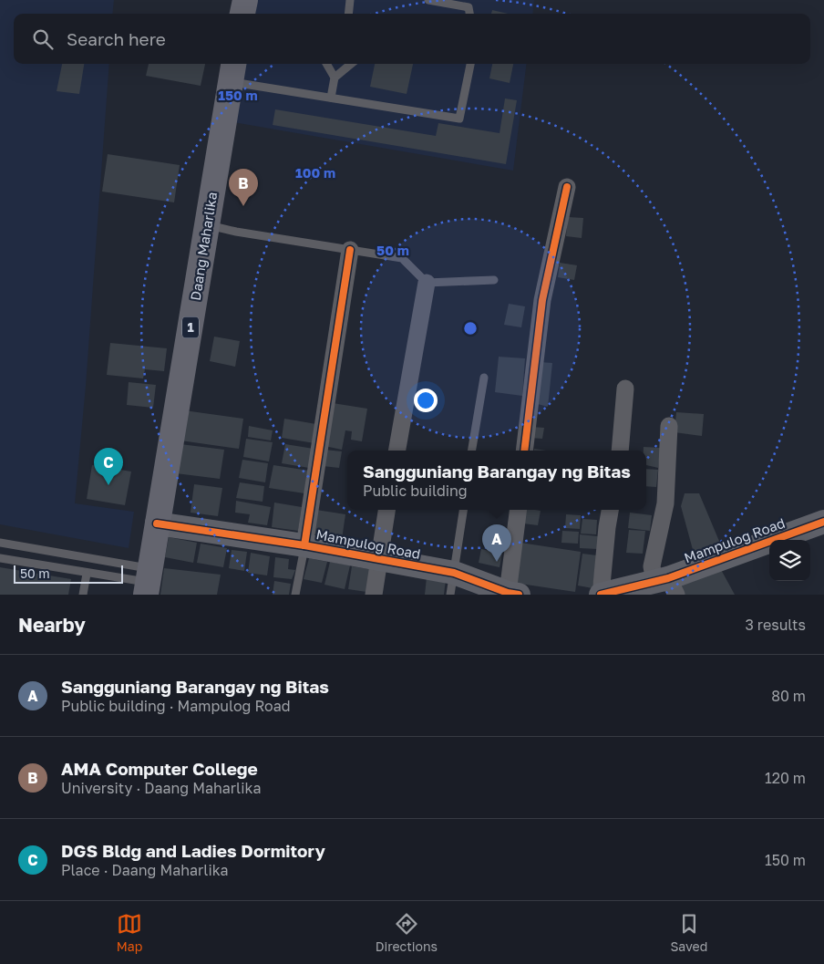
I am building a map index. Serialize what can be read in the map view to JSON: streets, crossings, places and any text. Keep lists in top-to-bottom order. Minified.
{"streets":{"highway":["Daang Maharlika","1"],"street":["Mampulog Road"]},"crossings":[["Daang Maharlika","Mampulog Road"]],"scale_bar":"50 m","page":{"search":"Search here","pins":["B","C","A"],"popup":["Sangguniang Barangay ng Bitas","Public building"],"scale":"50 m","heading":["Nearby","3 results"],"list":[{"mark":"A","name":"Sangguniang Barangay ng Bitas","note":"Public building · Mampulog Road","value":"80 m"},{"mark":"B","name":"AMA Computer College","note":"University · Daang Maharlika","value":"120 m"},{"mark":"C","name":"DGS Bldg and Ladies Dormitory","note":"Place · Daang Maharlika","value":"150 m"}],"nav":["Map","Directions","Saved"]},"rings":["150 m","100 m","50 m"]}
